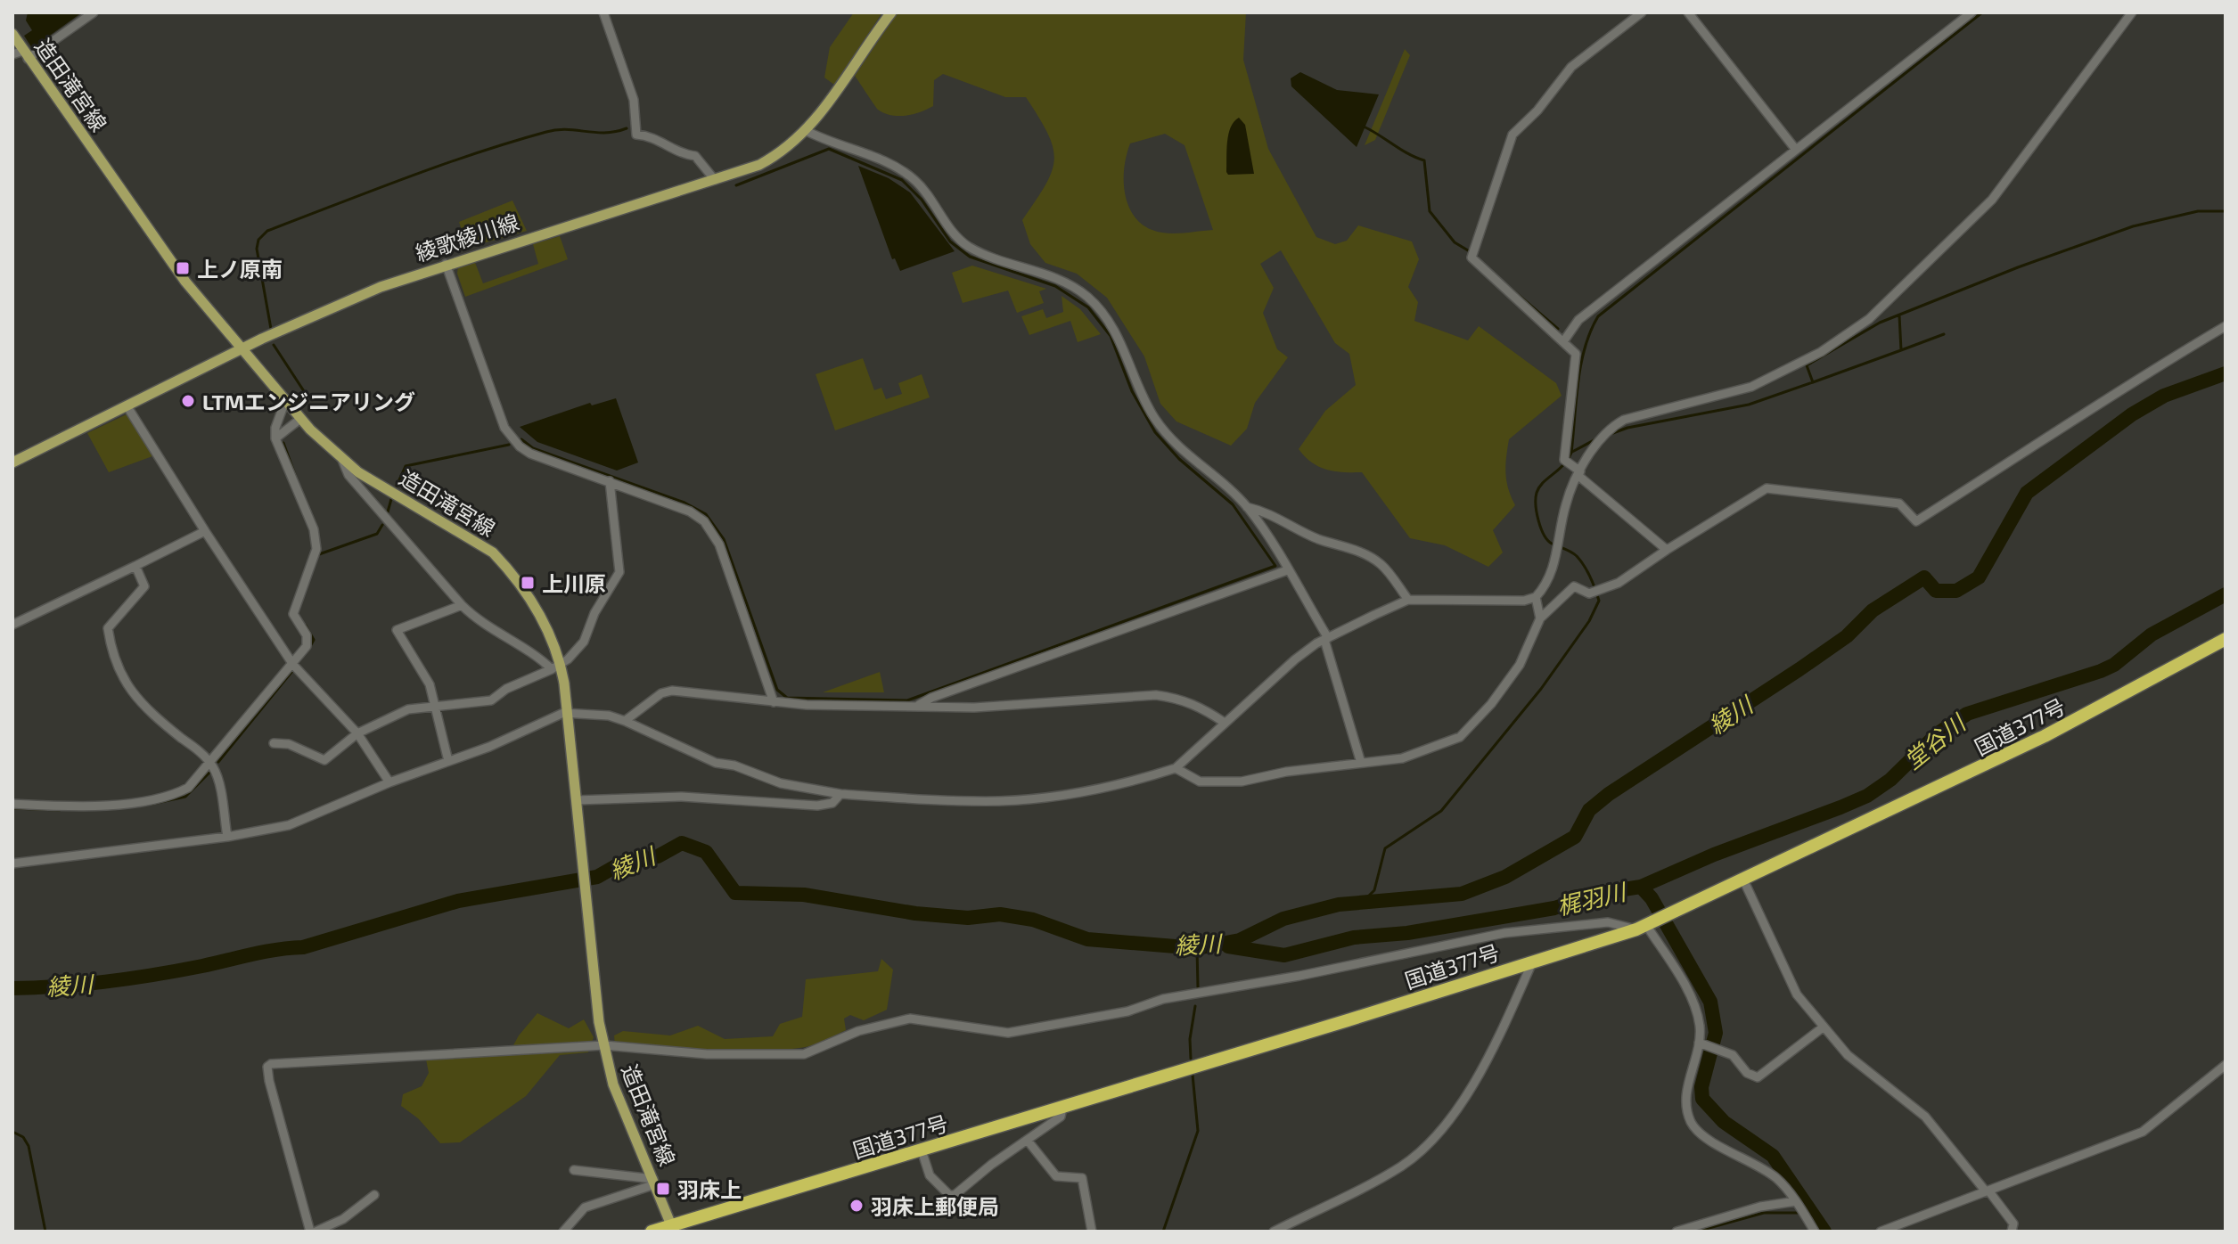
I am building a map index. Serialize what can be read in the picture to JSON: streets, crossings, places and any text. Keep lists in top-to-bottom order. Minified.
{"streets":{"highway":["国道377号"],"main road":["造田滝宮線","綾歌綾川線"]},"crossings":[["造田滝宮線","綾歌綾川線"],["造田滝宮線","国道377号"]],"water":["綾川","堂谷川","梶羽川"],"places":{"transit":["上ノ原南","上川原","羽床上"],"other":["LTMエンジニアリング","羽床上郵便局"]}}
